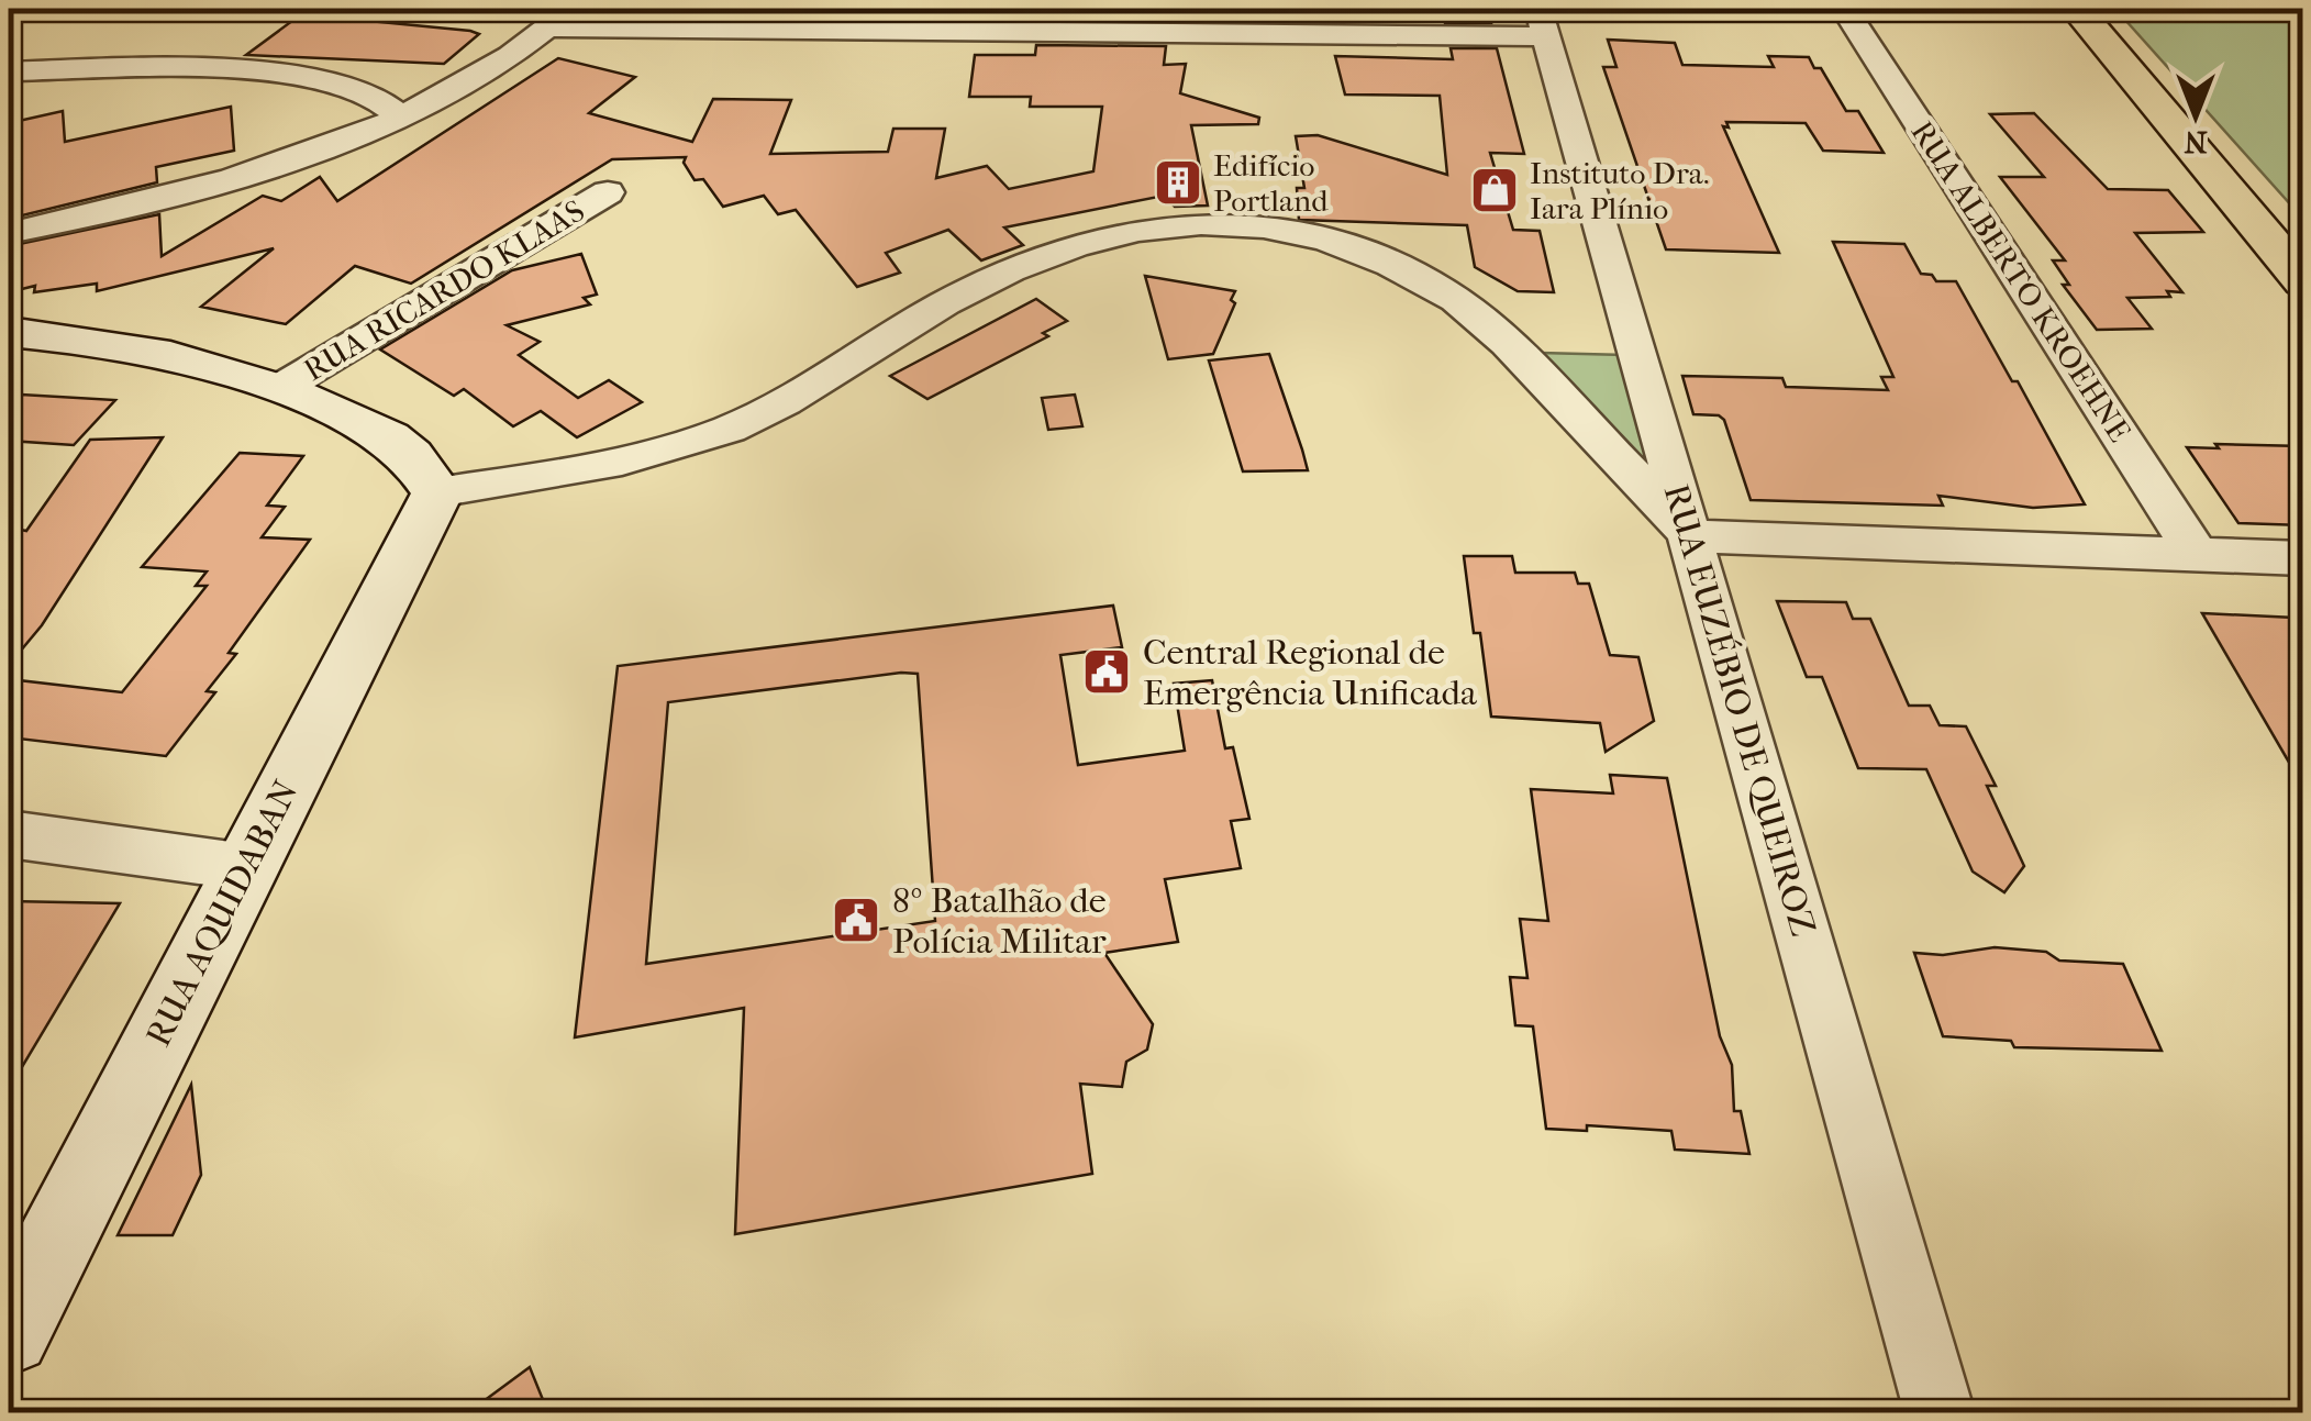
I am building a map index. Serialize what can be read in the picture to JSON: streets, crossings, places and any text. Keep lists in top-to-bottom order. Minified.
{"streets":{"street":["RUA ALBERTO KROEHNE","RUA RICARDO KLAAS","RUA EUZÉBIO DE QUEIROZ","RUA AQUIDABAN"]},"places":{"building":["Edifício Portland"],"shop":["Instituto Dra. Iara Plínio"],"public building":["Central Regional de Emergência Unificada","8º Batalhão de Polícia Militar"]},"north":"bottom"}
